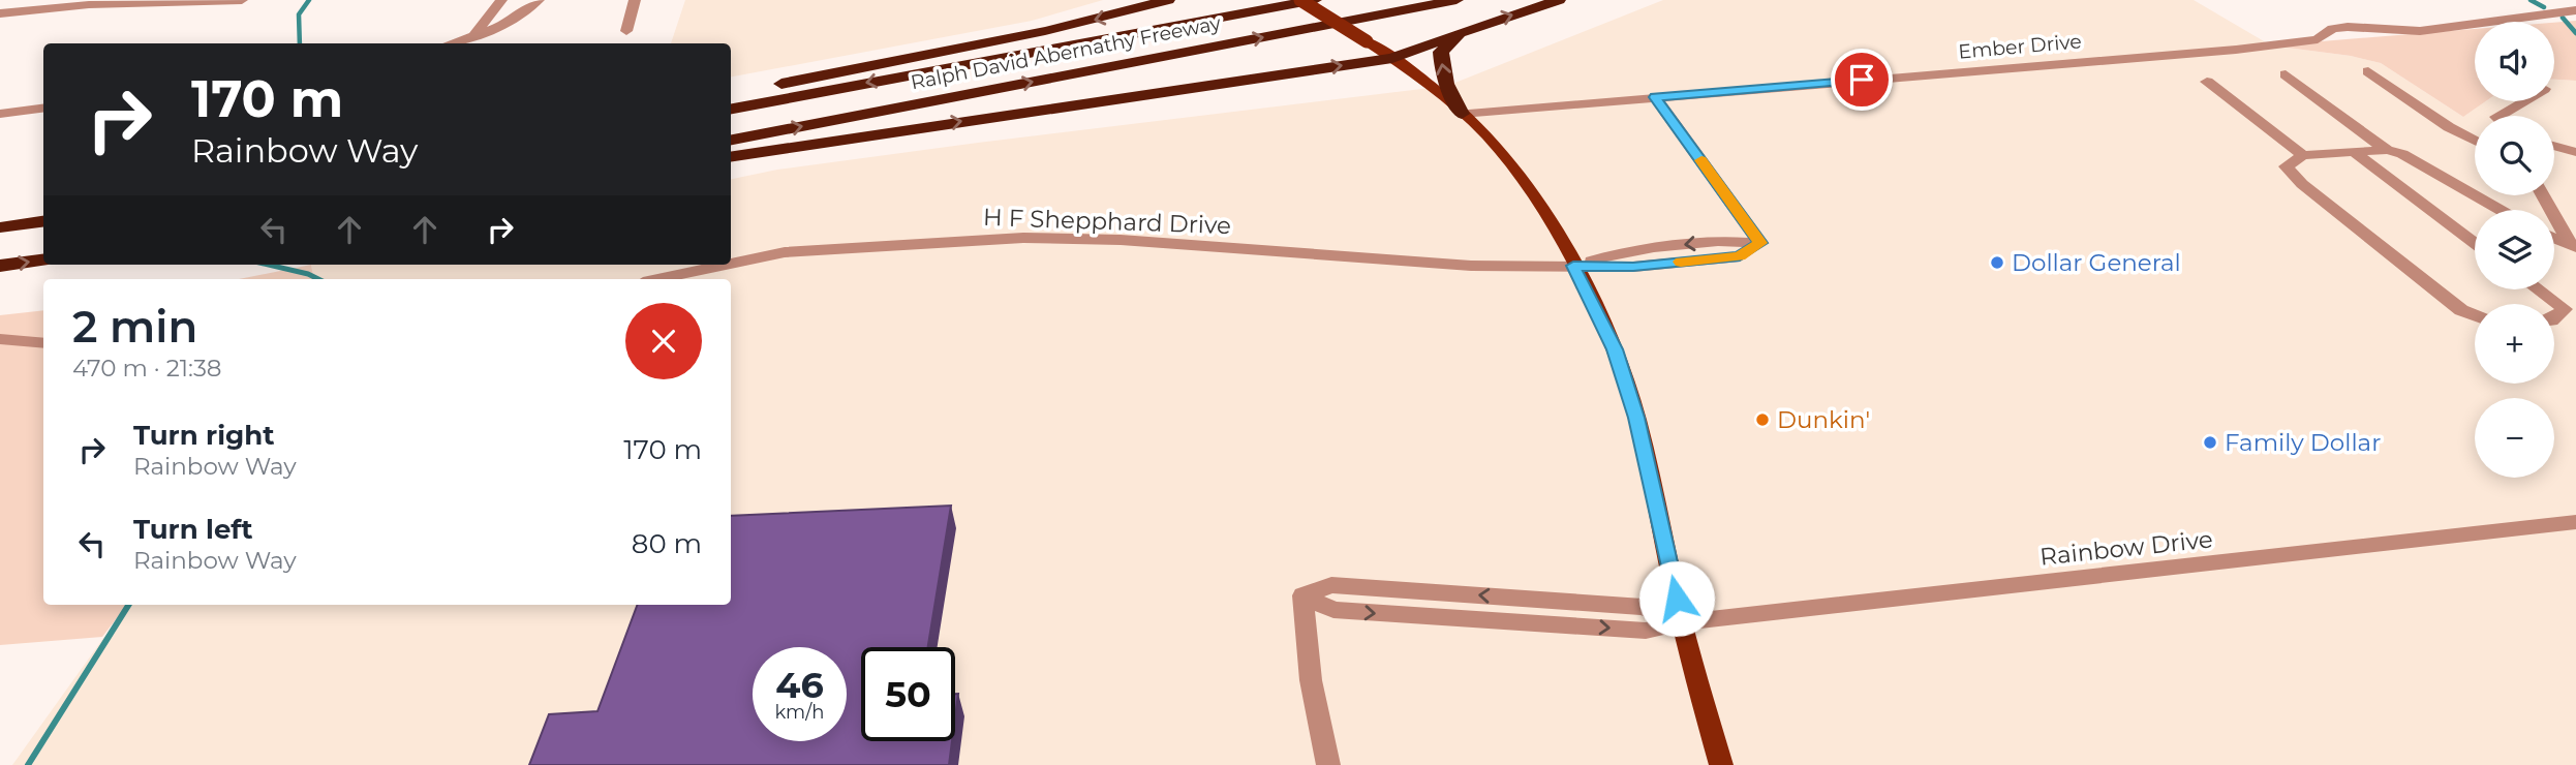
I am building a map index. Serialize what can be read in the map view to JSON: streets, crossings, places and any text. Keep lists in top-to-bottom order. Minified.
{"streets":{"highway":["Ralph David Abernathy Freeway"],"street":["Ember Drive","H F Shepphard Drive","Rainbow Drive"]},"crossings":[["Ember Drive","H F Shepphard Drive"]],"places":["Dollar General","Dunkin'","Family Dollar"],"page":{"map_buttons":["+","−"],"turn":["170 m","Rainbow Way"],"heading":["2 min","470 m · 21:38"],"list":[{"name":"Turn right","note":"Rainbow Way","value":"170 m"},{"name":"Turn left","note":"Rainbow Way","value":"80 m"}],"speed":"46 km/h","limit":"50"}}
